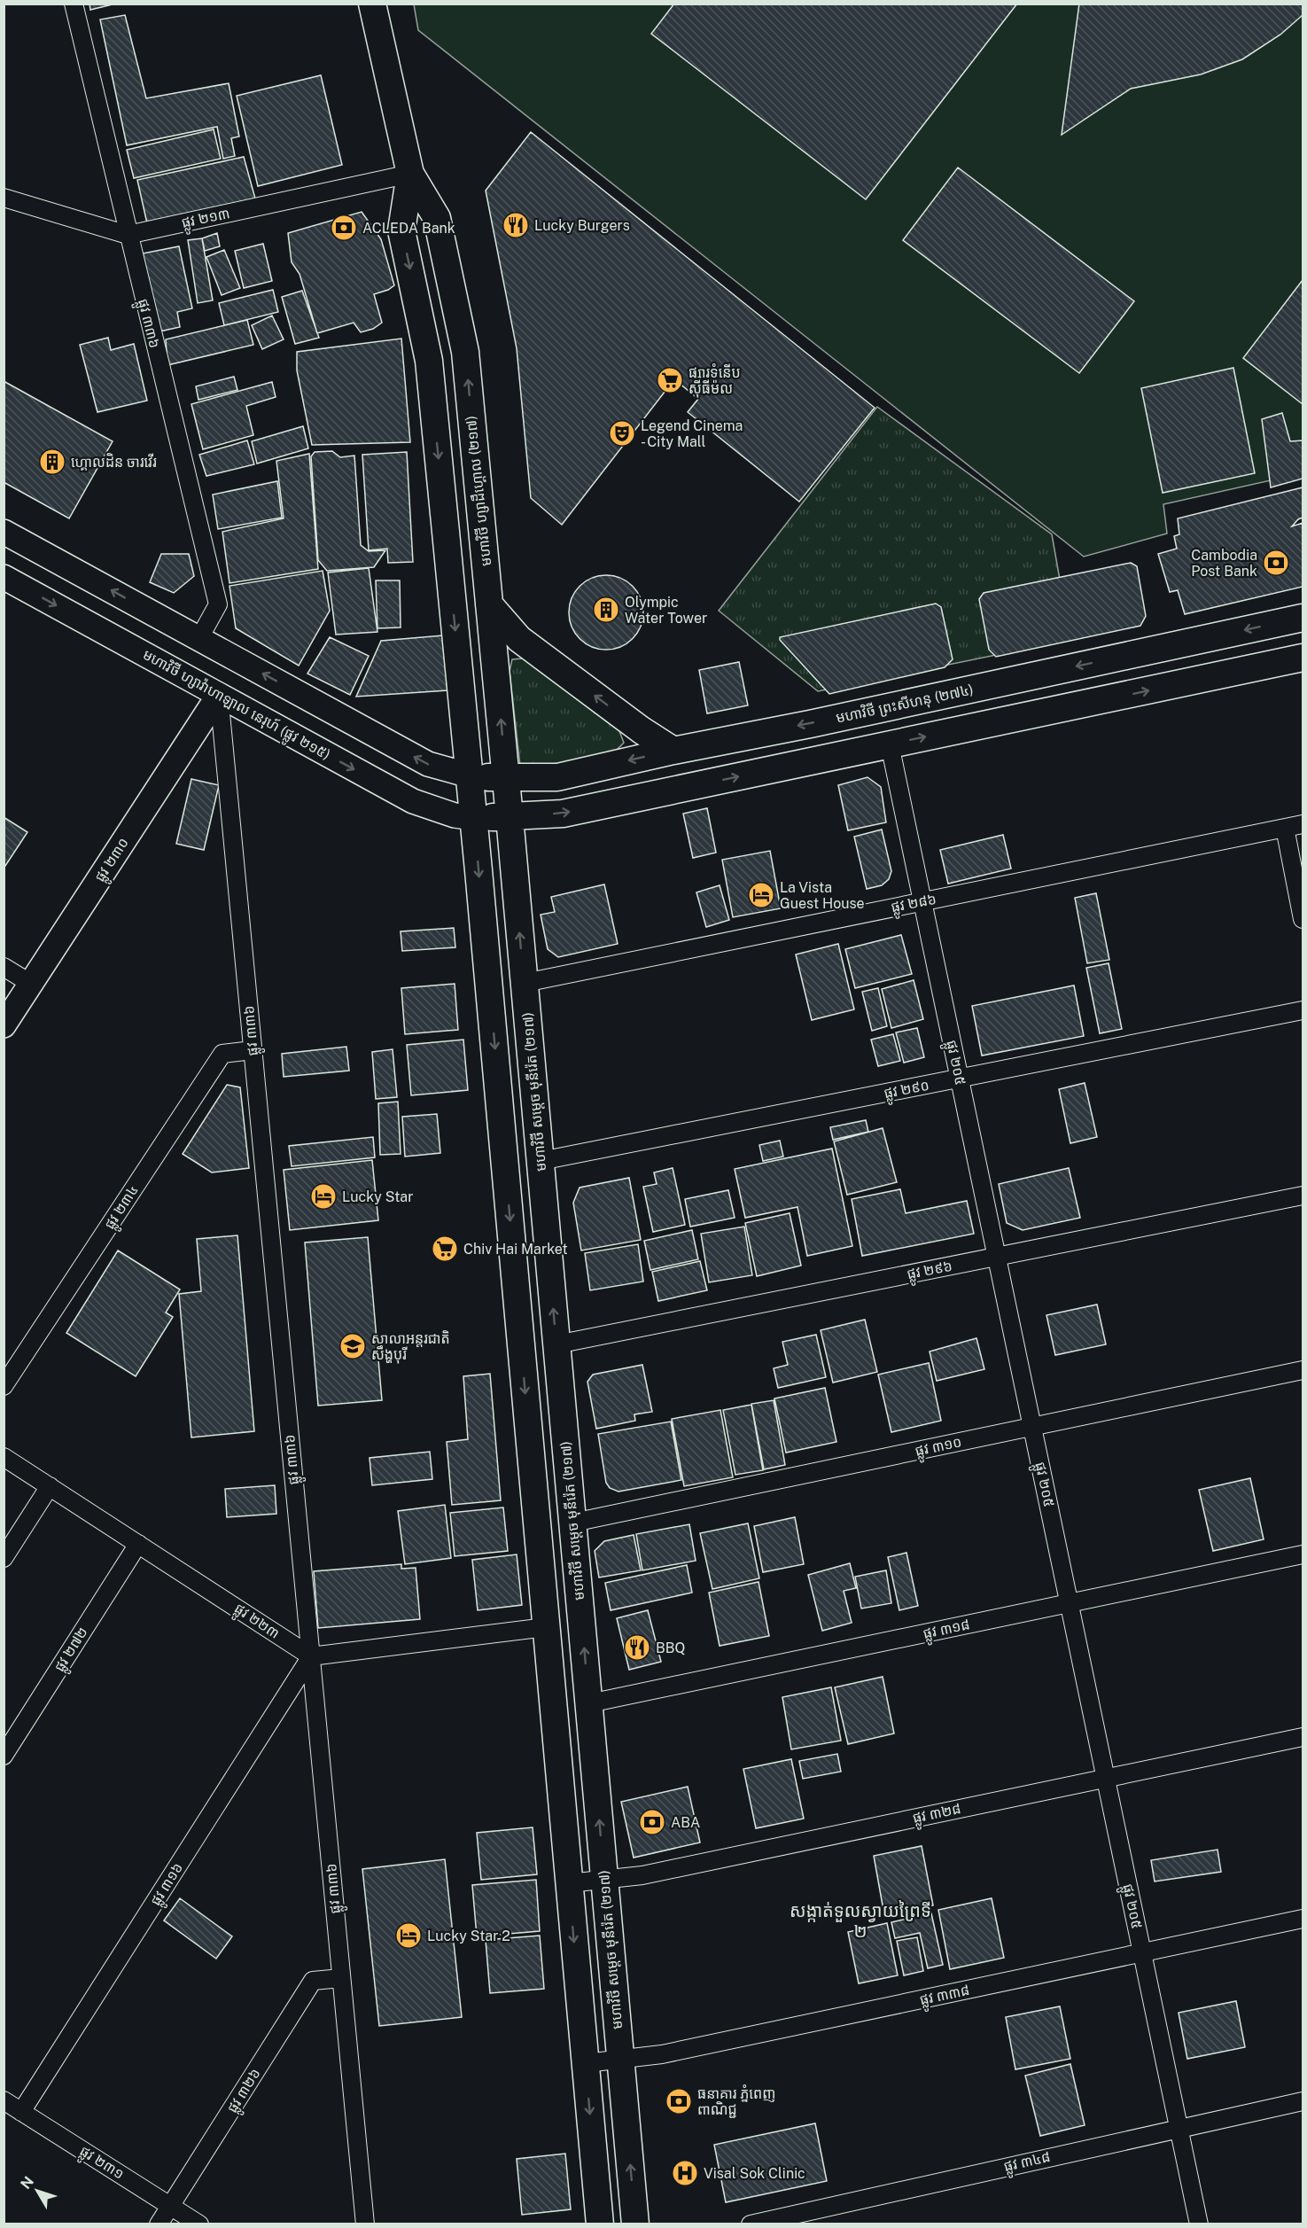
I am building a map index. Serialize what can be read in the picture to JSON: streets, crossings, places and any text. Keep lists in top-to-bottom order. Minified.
{"streets":{"main road":["មហាវិថី ហ្សាដឹហ្គោល (២១៧)","មហាវិថី ព្រះសីហនុ (២៧៤)","មហាវិថី ហ្សាវ៉ាហាឡាល នេរុហ៍ (ផ្លូវ ២១៥)","ផ្លូវ ២៣០","មហាវិថី សម្តេច មុនីរ៉េត (២១៧)"],"street":["ផ្លូវ ២១៣","ផ្លូវ ៣៣៦","ផ្លូវ ២៨៦","ផ្លូវ ២០៥","ផ្លូវ ២៩០","ផ្លូវ ២៣៤","ផ្លូវ ២៩៦","ផ្លូវ ៣១០","ផ្លូវ ២២៣","ផ្លូវ ៣១៨","ផ្លូវ ២៧២","ផ្លូវ ៣២៨","ផ្លូវ ៣១៦","ផ្លូវ ៣៣៨","ផ្លូវ ៣២៦","ផ្លូវ ៣៤៨","ផ្លូវ ២៣១"]},"crossings":[["ផ្លូវ ២១៣","ផ្លូវ ៣៣៦"],["ផ្លូវ ២១៣","មហាវិថី ហ្សាដឹហ្គោល (២១៧)"],["ផ្លូវ ៣៣៦","មហាវិថី ហ្សាវ៉ាហាឡាល នេរុហ៍ (ផ្លូវ ២១៥)"],["ផ្លូវ ៣៣៦","ផ្លូវ ២៣០"],["ផ្លូវ ៣៣៦","ផ្លូវ ២៣៤"],["ផ្លូវ ៣៣៦","ផ្លូវ ២២៣"],["ផ្លូវ ៣៣៦","ផ្លូវ ៣១៦"],["ផ្លូវ ៣៣៦","ផ្លូវ ៣២៦"],["មហាវិថី ហ្សាដឹហ្គោល (២១៧)","មហាវិថី ព្រះសីហនុ (២៧៤)"],["មហាវិថី ហ្សាដឹហ្គោល (២១៧)","មហាវិថី ហ្សាវ៉ាហាឡាល នេរុហ៍ (ផ្លូវ ២១៥)"],["មហាវិថី ហ្សាដឹហ្គោល (២១៧)","មហាវិថី សម្តេច មុនីរ៉េត (២១៧)"],["មហាវិថី ហ្សាវ៉ាហាឡាល នេរុហ៍ (ផ្លូវ ២១៥)","ផ្លូវ ២៣០"],["ផ្លូវ ២៨៦","ផ្លូវ ២០៥"],["ផ្លូវ ២៨៦","មហាវិថី សម្តេច មុនីរ៉េត (២១៧)"],["ផ្លូវ ២០៥","ផ្លូវ ២៩០"],["ផ្លូវ ២០៥","ផ្លូវ ២៩៦"],["ផ្លូវ ២០៥","ផ្លូវ ៣១០"],["ផ្លូវ ២០៥","ផ្លូវ ៣១៨"],["ផ្លូវ ២០៥","ផ្លូវ ៣២៨"],["ផ្លូវ ២០៥","ផ្លូវ ៣៣៨"],["ផ្លូវ ២០៥","ផ្លូវ ៣៤៨"],["ផ្លូវ ២៩០","មហាវិថី សម្តេច មុនីរ៉េត (២១៧)"],["មហាវិថី សម្តេច មុនីរ៉េត (២១៧)","ផ្លូវ ២៩៦"],["មហាវិថី សម្តេច មុនីរ៉េត (២១៧)","ផ្លូវ ៣១០"],["មហាវិថី សម្តេច មុនីរ៉េត (២១៧)","ផ្លូវ ៣១៨"],["មហាវិថី សម្តេច មុនីរ៉េត (២១៧)","ផ្លូវ ៣២៨"],["មហាវិថី សម្តេច មុនីរ៉េត (២១៧)","ផ្លូវ ៣៣៨"],["ផ្លូវ ២២៣","ផ្លូវ ២៧២"],["ផ្លូវ ២២៣","ផ្លូវ ៣១៦"],["ផ្លូវ ៣១៦","ផ្លូវ ២៣១"],["ផ្លូវ ៣២៦","ផ្លូវ ២៣១"]],"districts":["សង្កាត់ទួលស្វាយព្រៃទី ២"],"places":{"restaurant":["Lucky Burgers","BBQ"],"bank":["ACLEDA Bank","Cambodia Post Bank","ABA","ធនាគារ ភ្នំពេញ ពាណិជ្ជ"],"supermarket":["ផ្សារទំនើប ស៊ីធីម៉ល","Chiv Hai Market"],"theatre":["Legend Cinema - City Mall"],"building":["ហ្គោលដិន ចារវើរ","Olympic Water Tower"],"hotel":["La Vista Guest House","Lucky Star","Lucky Star 2"],"school or university":["សាលាអន្តរជាតិ សឹង្ហបុរី"],"hospital":["Visal Sok Clinic"]},"north":"top left"}
